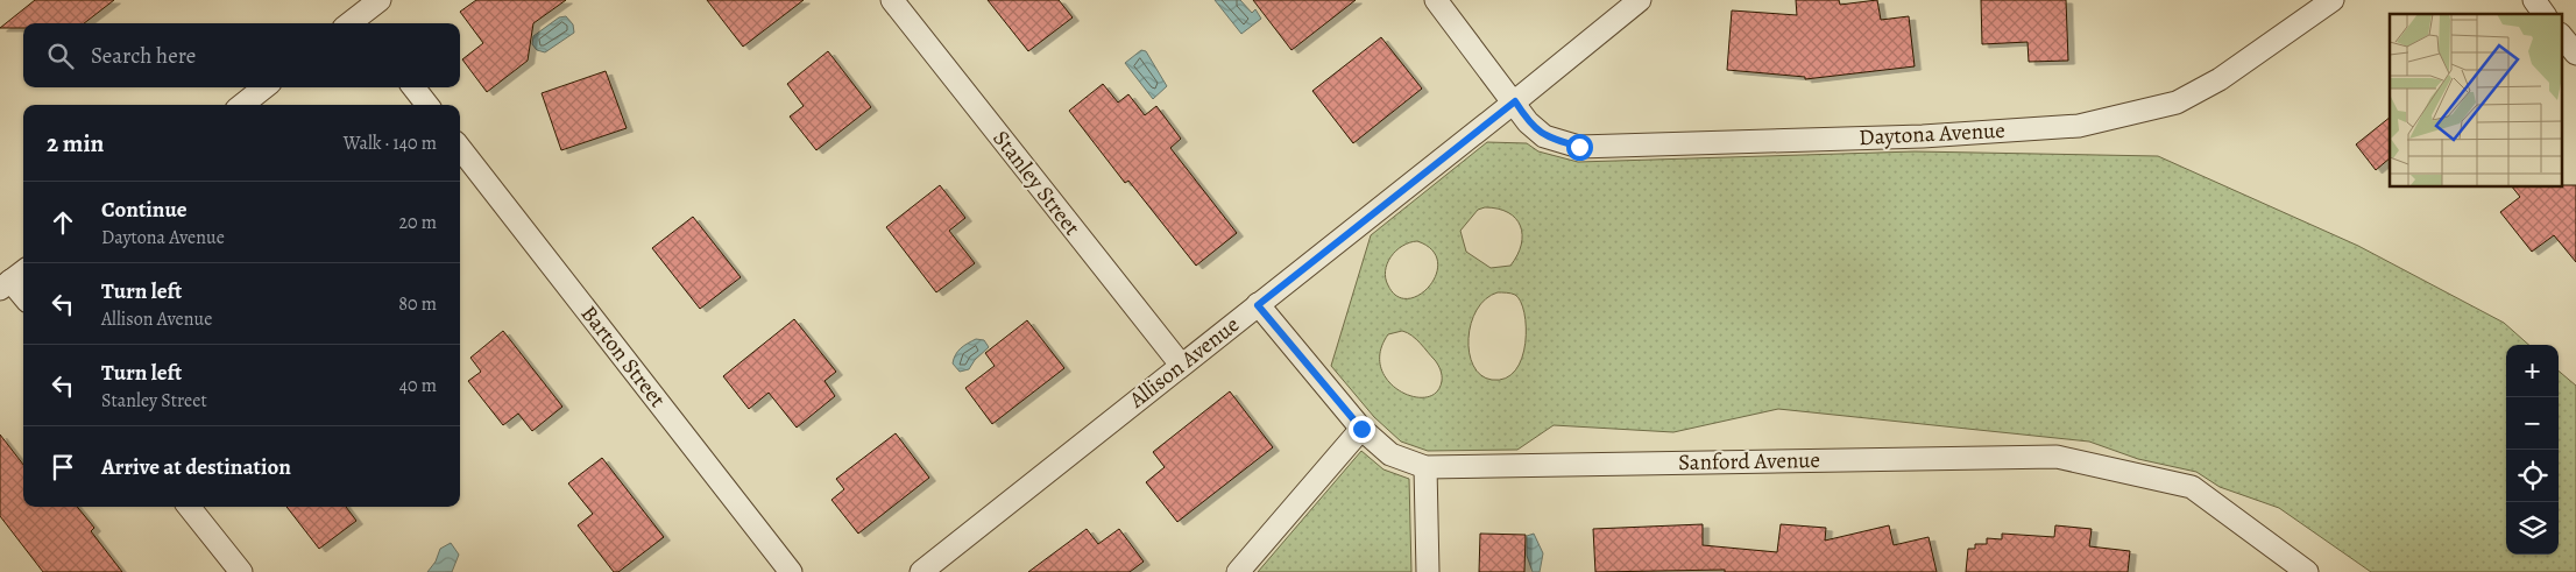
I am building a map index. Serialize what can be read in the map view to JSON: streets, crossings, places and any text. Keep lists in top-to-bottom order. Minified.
{"streets":{"street":["Daytona Avenue","Stanley Street","Barton Street","Allison Avenue","Sanford Avenue"]},"crossings":[["Daytona Avenue","Allison Avenue"],["Stanley Street","Allison Avenue"]],"page":{"search":"Search here","heading":["2 min","Walk · 140 m"],"list":[["Continue","Daytona Avenue","20 m"],["Turn left","Allison Avenue","80 m"],["Turn left","Stanley Street","40 m"],"Arrive at destination"],"map_buttons":["+","−"]}}
